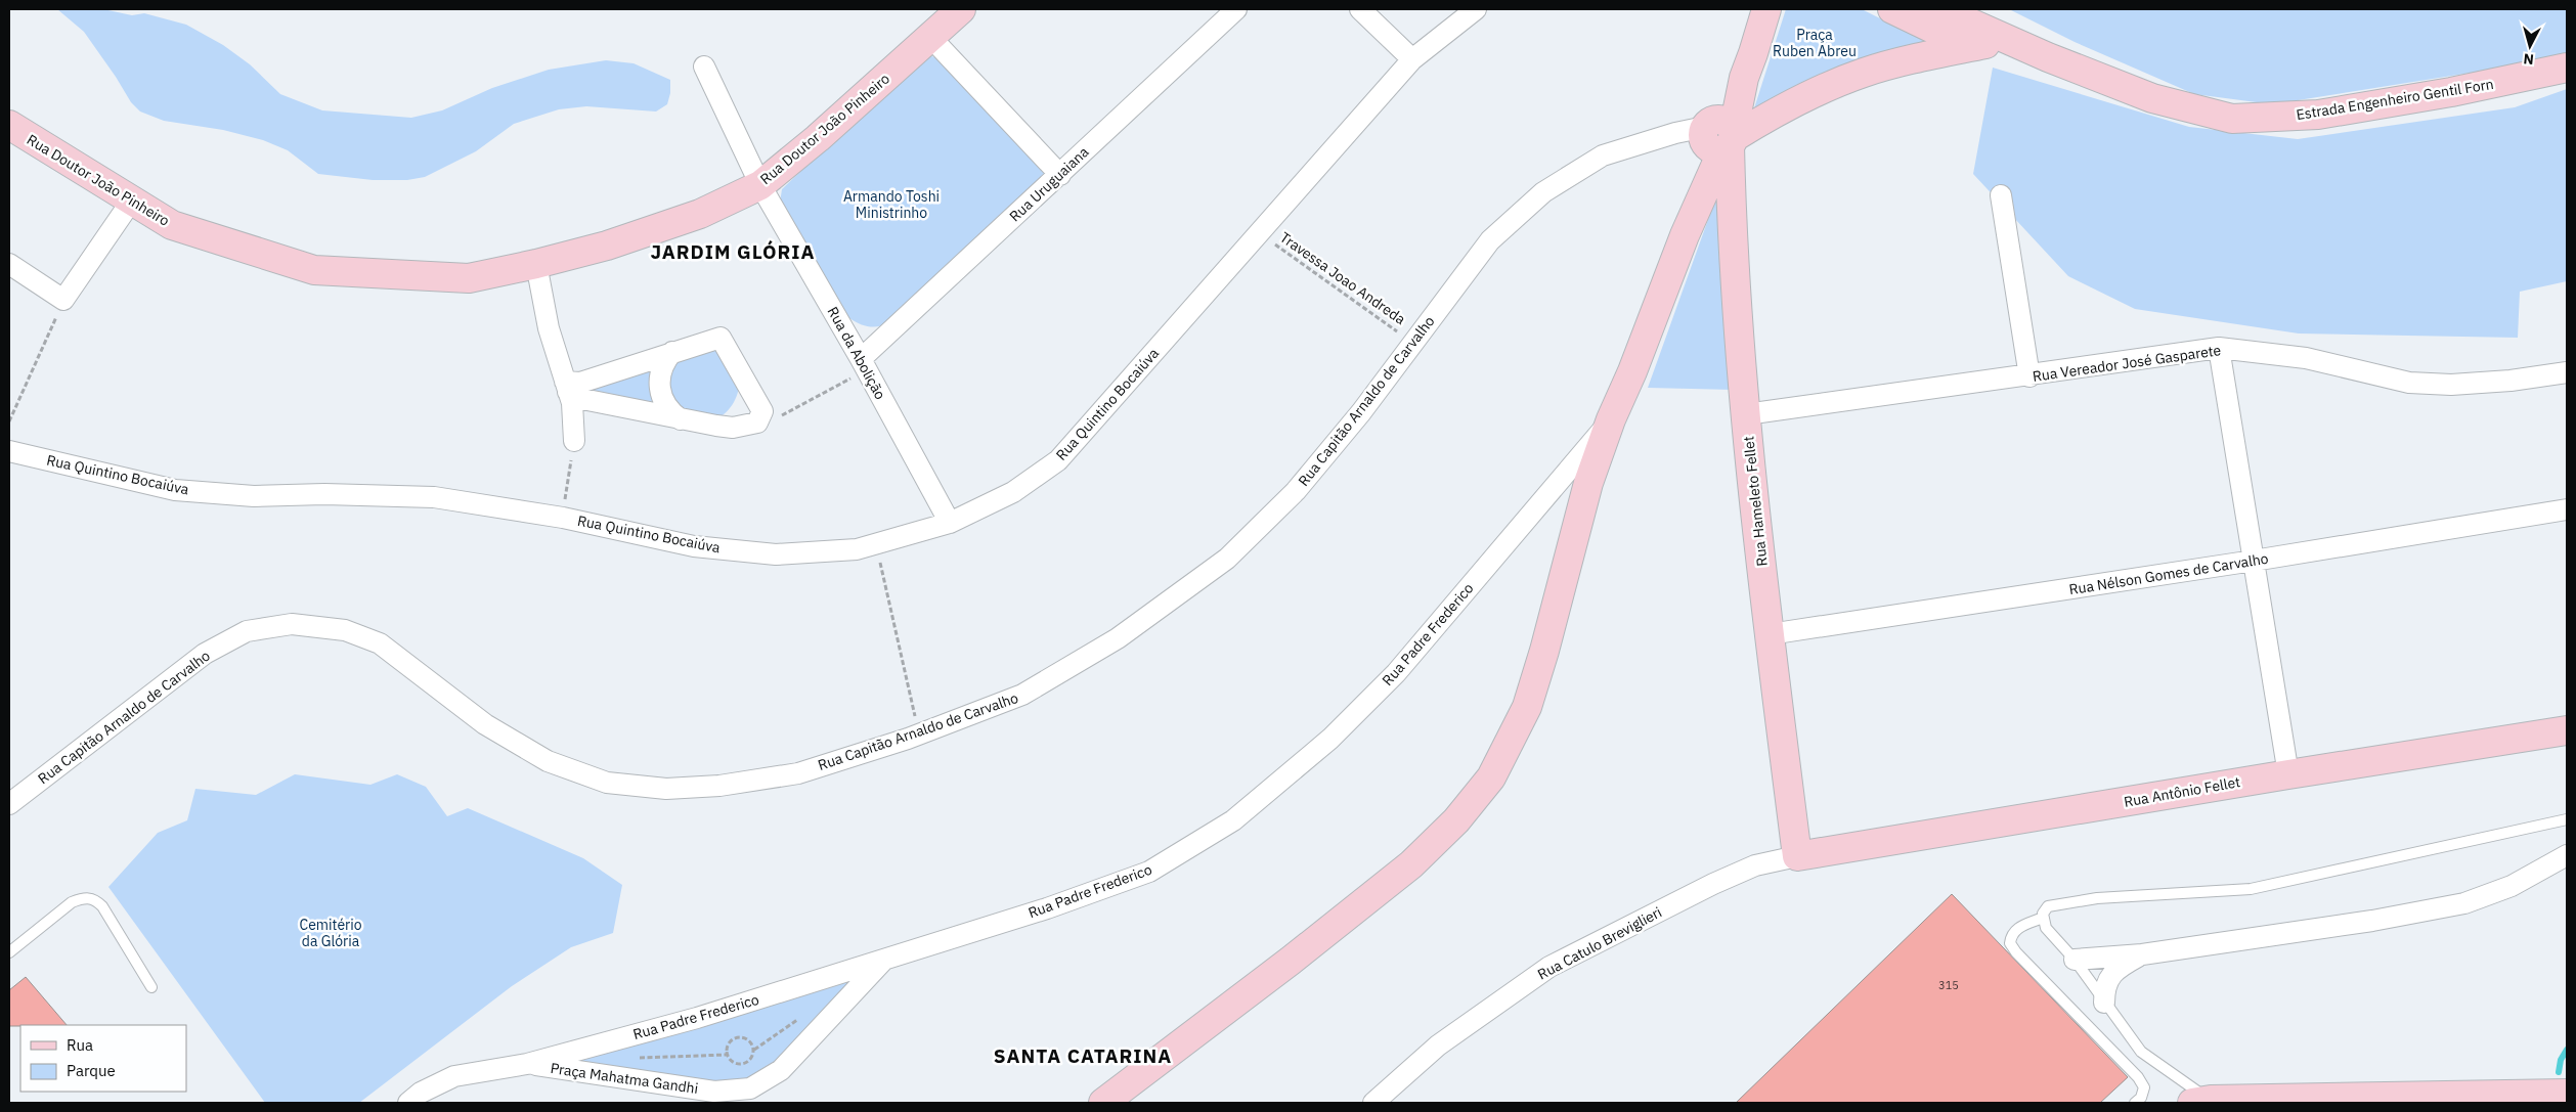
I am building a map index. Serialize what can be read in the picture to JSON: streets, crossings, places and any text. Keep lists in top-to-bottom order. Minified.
{"streets":{"street":["Estrada Engenheiro Gentil Forn","Rua Doutor João Pinheiro","Rua Uruguaiana","Rua da Abolição","Rua Vereador José Gasparete","Rua Capitão Arnaldo de Carvalho","Rua Quintino Bocaiúva","Rua Hameleto Fellet","Rua Nélson Gomes de Carvalho","Rua Padre Frederico","Rua Antônio Fellet","Rua Catulo Breviglieri","Praça Mahatma Gandhi"],"path":["Travessa Joao Andreda"]},"crossings":[["Rua Doutor João Pinheiro","Rua da Abolição"],["Rua Uruguaiana","Rua da Abolição"],["Travessa Joao Andreda","Rua Capitão Arnaldo de Carvalho"],["Travessa Joao Andreda","Rua Quintino Bocaiúva"],["Rua da Abolição","Rua Quintino Bocaiúva"],["Rua Vereador José Gasparete","Rua Hameleto Fellet"],["Rua Capitão Arnaldo de Carvalho","Rua Hameleto Fellet"],["Rua Hameleto Fellet","Rua Nélson Gomes de Carvalho"],["Rua Hameleto Fellet","Rua Antônio Fellet"],["Rua Hameleto Fellet","Rua Catulo Breviglieri"],["Rua Padre Frederico","Praça Mahatma Gandhi"],["Rua Antônio Fellet","Rua Catulo Breviglieri"]],"districts":["JARDIM GLÓRIA","SANTA CATARINA"],"parks":["Praça Ruben Abreu","Armando Toshi Ministrinho","Cemitério da Glória"],"house_numbers":["315"],"legend":["Rua","Parque"],"north":"bottom"}
